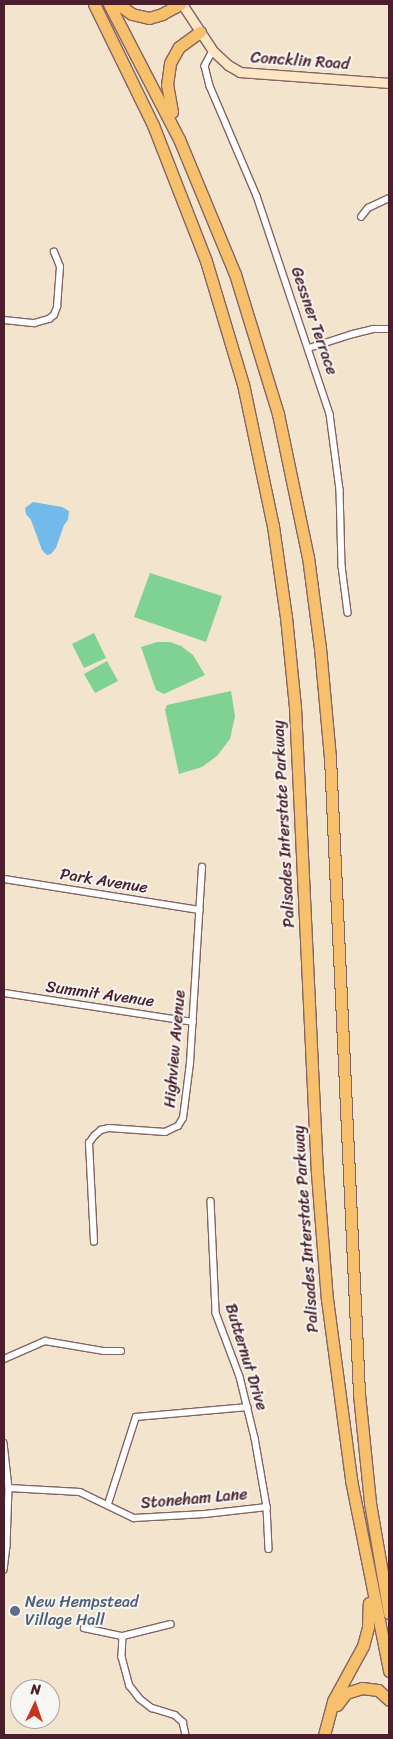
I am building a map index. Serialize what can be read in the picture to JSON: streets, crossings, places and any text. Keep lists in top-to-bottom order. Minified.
{"streets":{"highway":["Palisades Interstate Parkway"],"street":["Concklin Road","Gessner Terrace","Park Avenue","Summit Avenue","Highview Avenue","Butternut Drive","Stoneham Lane"]},"crossings":[["Concklin Road","Gessner Terrace"],["Park Avenue","Highview Avenue"],["Summit Avenue","Highview Avenue"],["Butternut Drive","Stoneham Lane"]],"places":["New Hempstead Village Hall"],"north":"top"}
